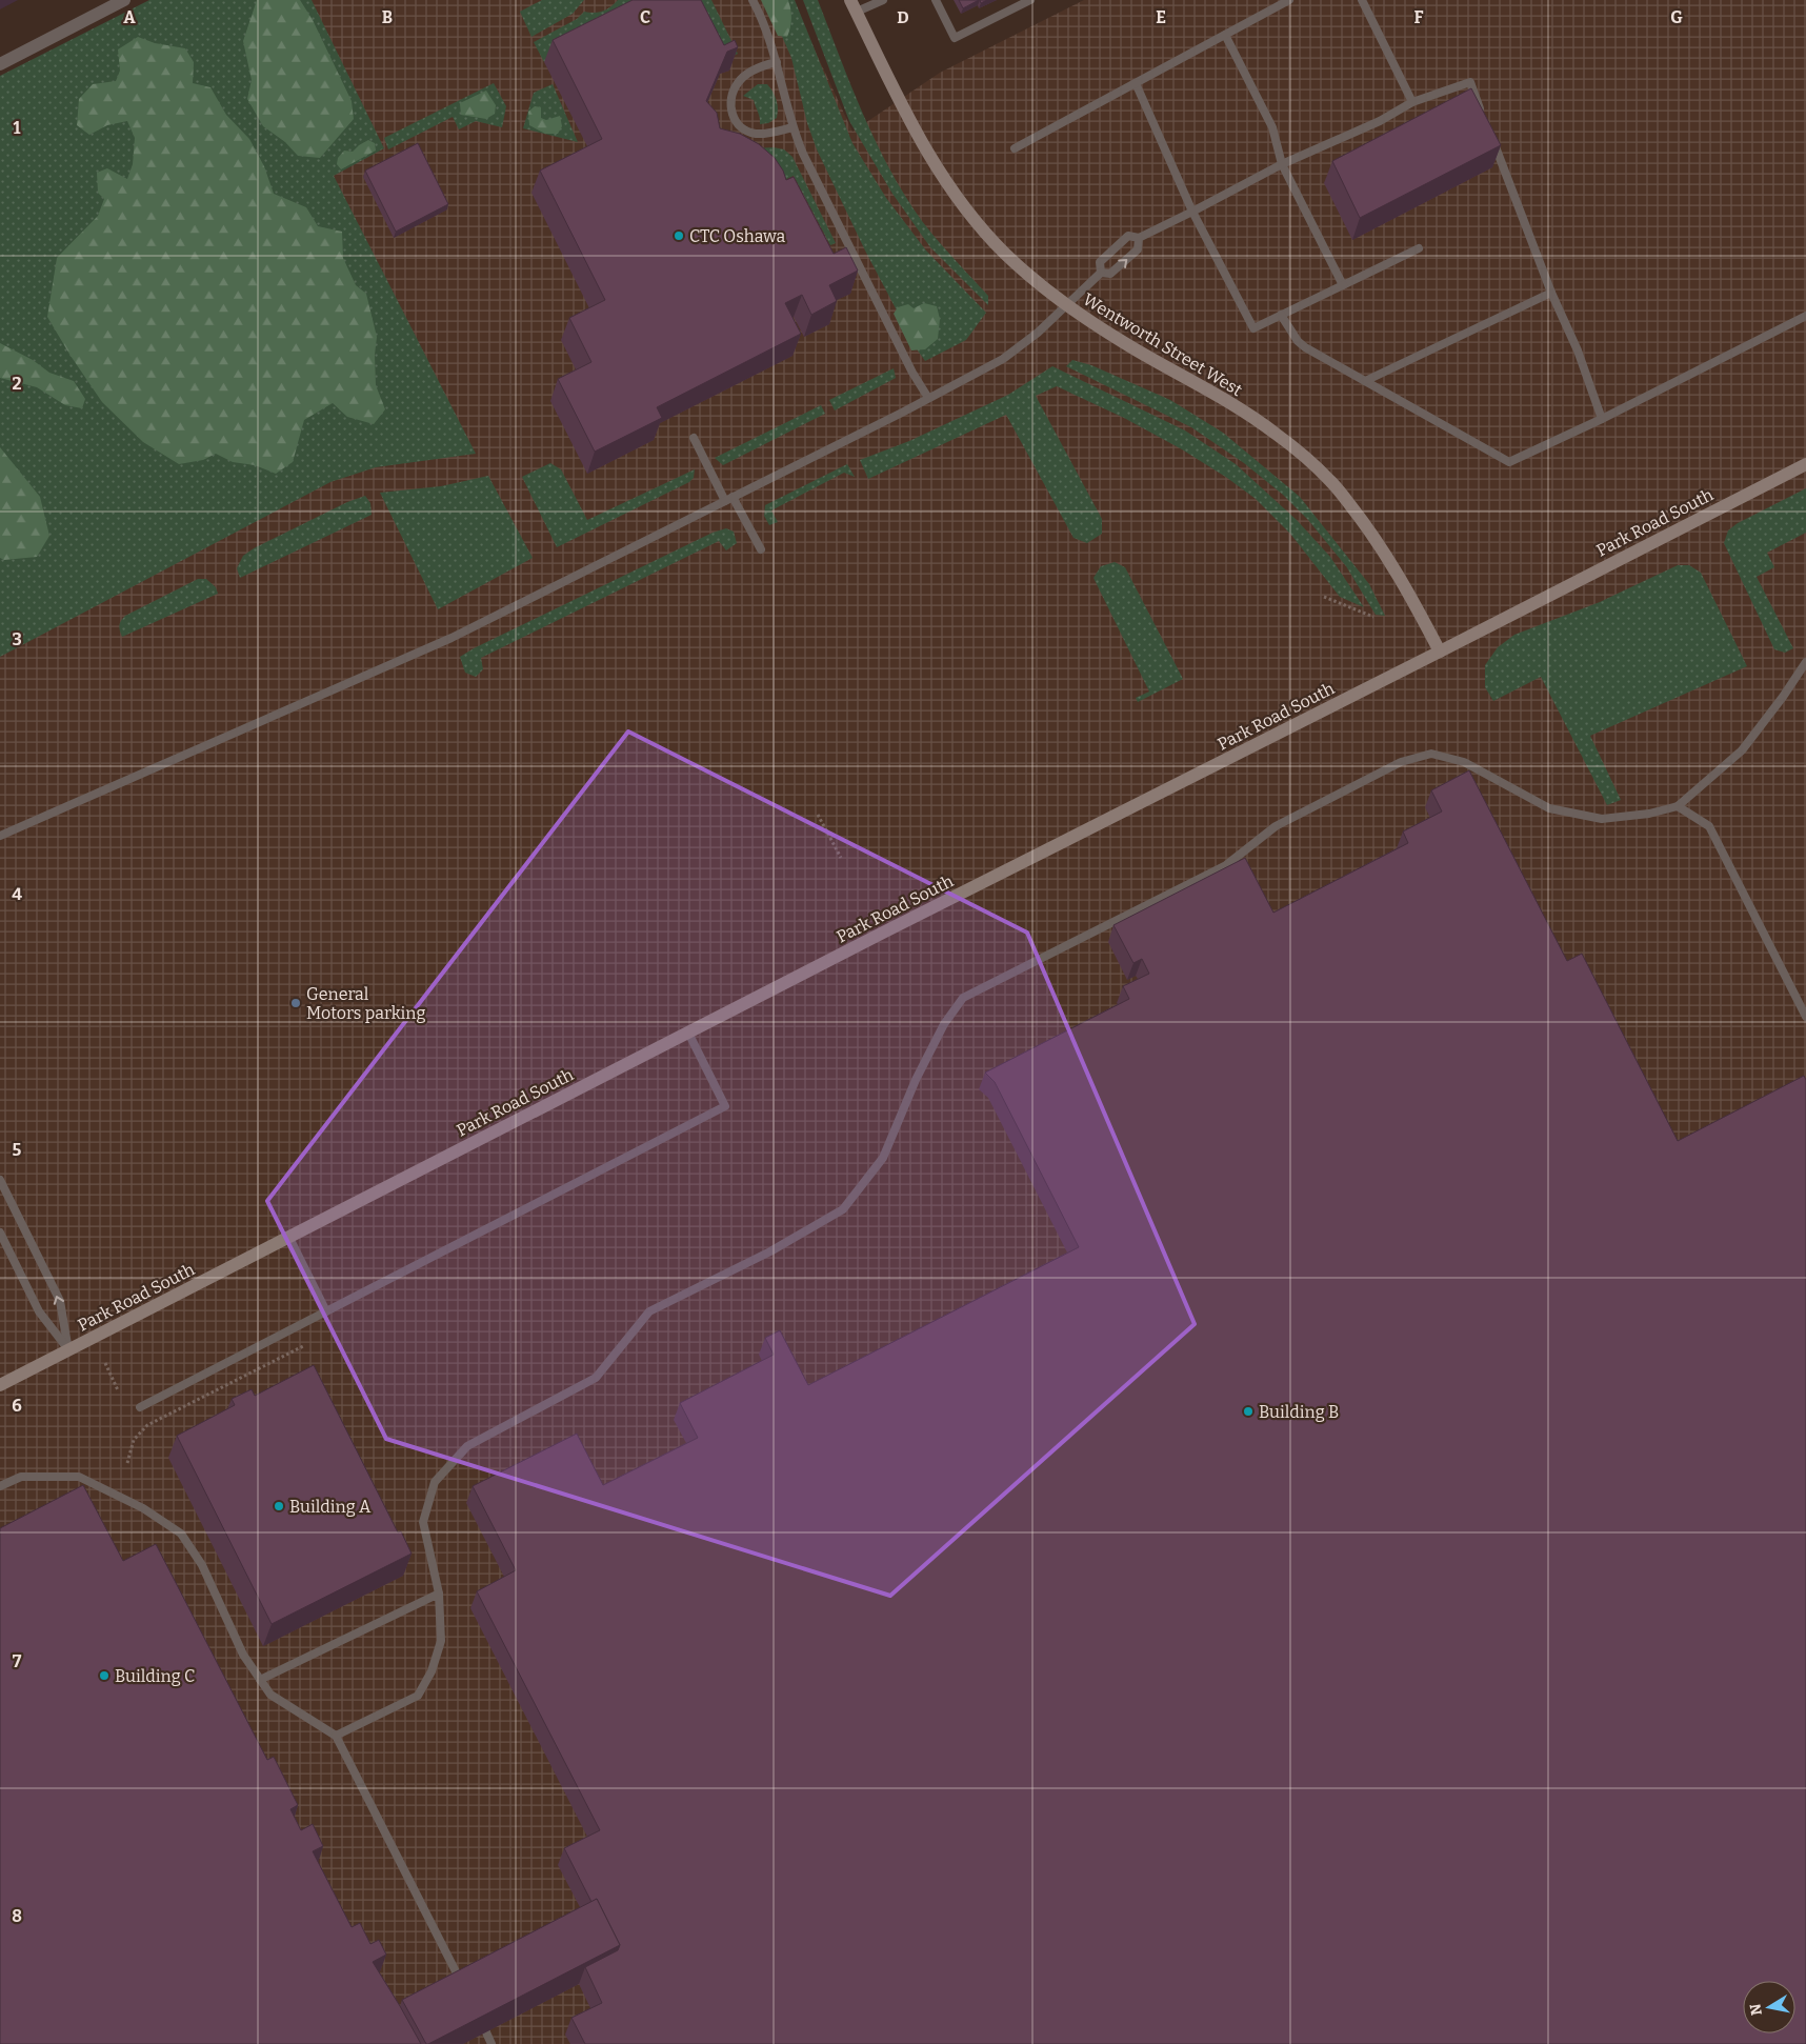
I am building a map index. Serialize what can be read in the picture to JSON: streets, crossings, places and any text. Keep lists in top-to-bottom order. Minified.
{"streets":{"main road":["Wentworth Street West","Park Road South"]},"crossings":[["Wentworth Street West","Park Road South"]],"places":["CTC Oshawa","General Motors parking","Building B","Building A","Building C"],"north":"left","grid":{"columns":["A","B","C","D","E","F","G"],"rows":["1","2","3","4","5","6","7","8"]}}
